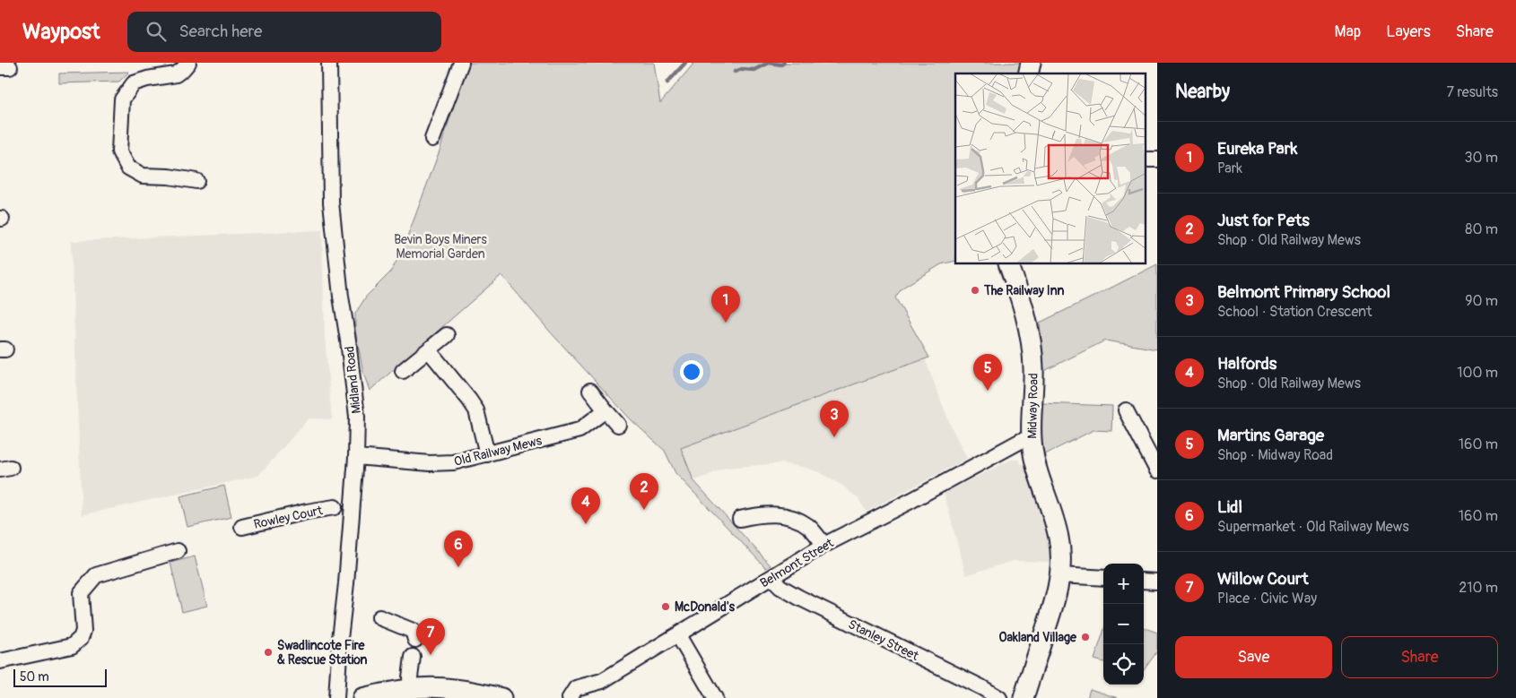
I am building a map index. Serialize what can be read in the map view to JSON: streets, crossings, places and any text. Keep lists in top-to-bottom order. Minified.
{"streets":{"main road":["Midway Road"],"street":["Midland Road","Old Railway Mews","Rowley Court","Belmont Street","Stanley Street"]},"crossings":[["Midland Road","Old Railway Mews"],["Midway Road","Belmont Street"],["Belmont Street","Stanley Street"]],"parks":["Bevin Boys Miners Memorial Garden"],"places":["The Railway Inn","McDonald's","Oakland Village","Swadlincote Fire & Rescue Station"],"scale_bar":"50 m","page":{"header":"Waypost","search":"Search here","nav":["Map","Layers","Share"],"heading":["Nearby","7 results"],"list":[{"mark":"1","name":"Eureka Park","note":"Park","value":"30 m"},{"mark":"2","name":"Just for Pets","note":"Shop · Old Railway Mews","value":"80 m"},{"mark":"3","name":"Belmont Primary School","note":"School · Station Crescent","value":"90 m"},{"mark":"4","name":"Halfords","note":"Shop · Old Railway Mews","value":"100 m"},{"mark":"5","name":"Martins Garage","note":"Shop · Midway Road","value":"160 m"},{"mark":"6","name":"Lidl","note":"Supermarket · Old Railway Mews","value":"160 m"},{"mark":"7","name":"Willow Court","note":"Place · Civic Way","value":"210 m"}],"pins":["1","5","3","2","4","6","7"],"map_buttons":["+","−"],"buttons":["Save","Share"],"scale":"50 m"}}
